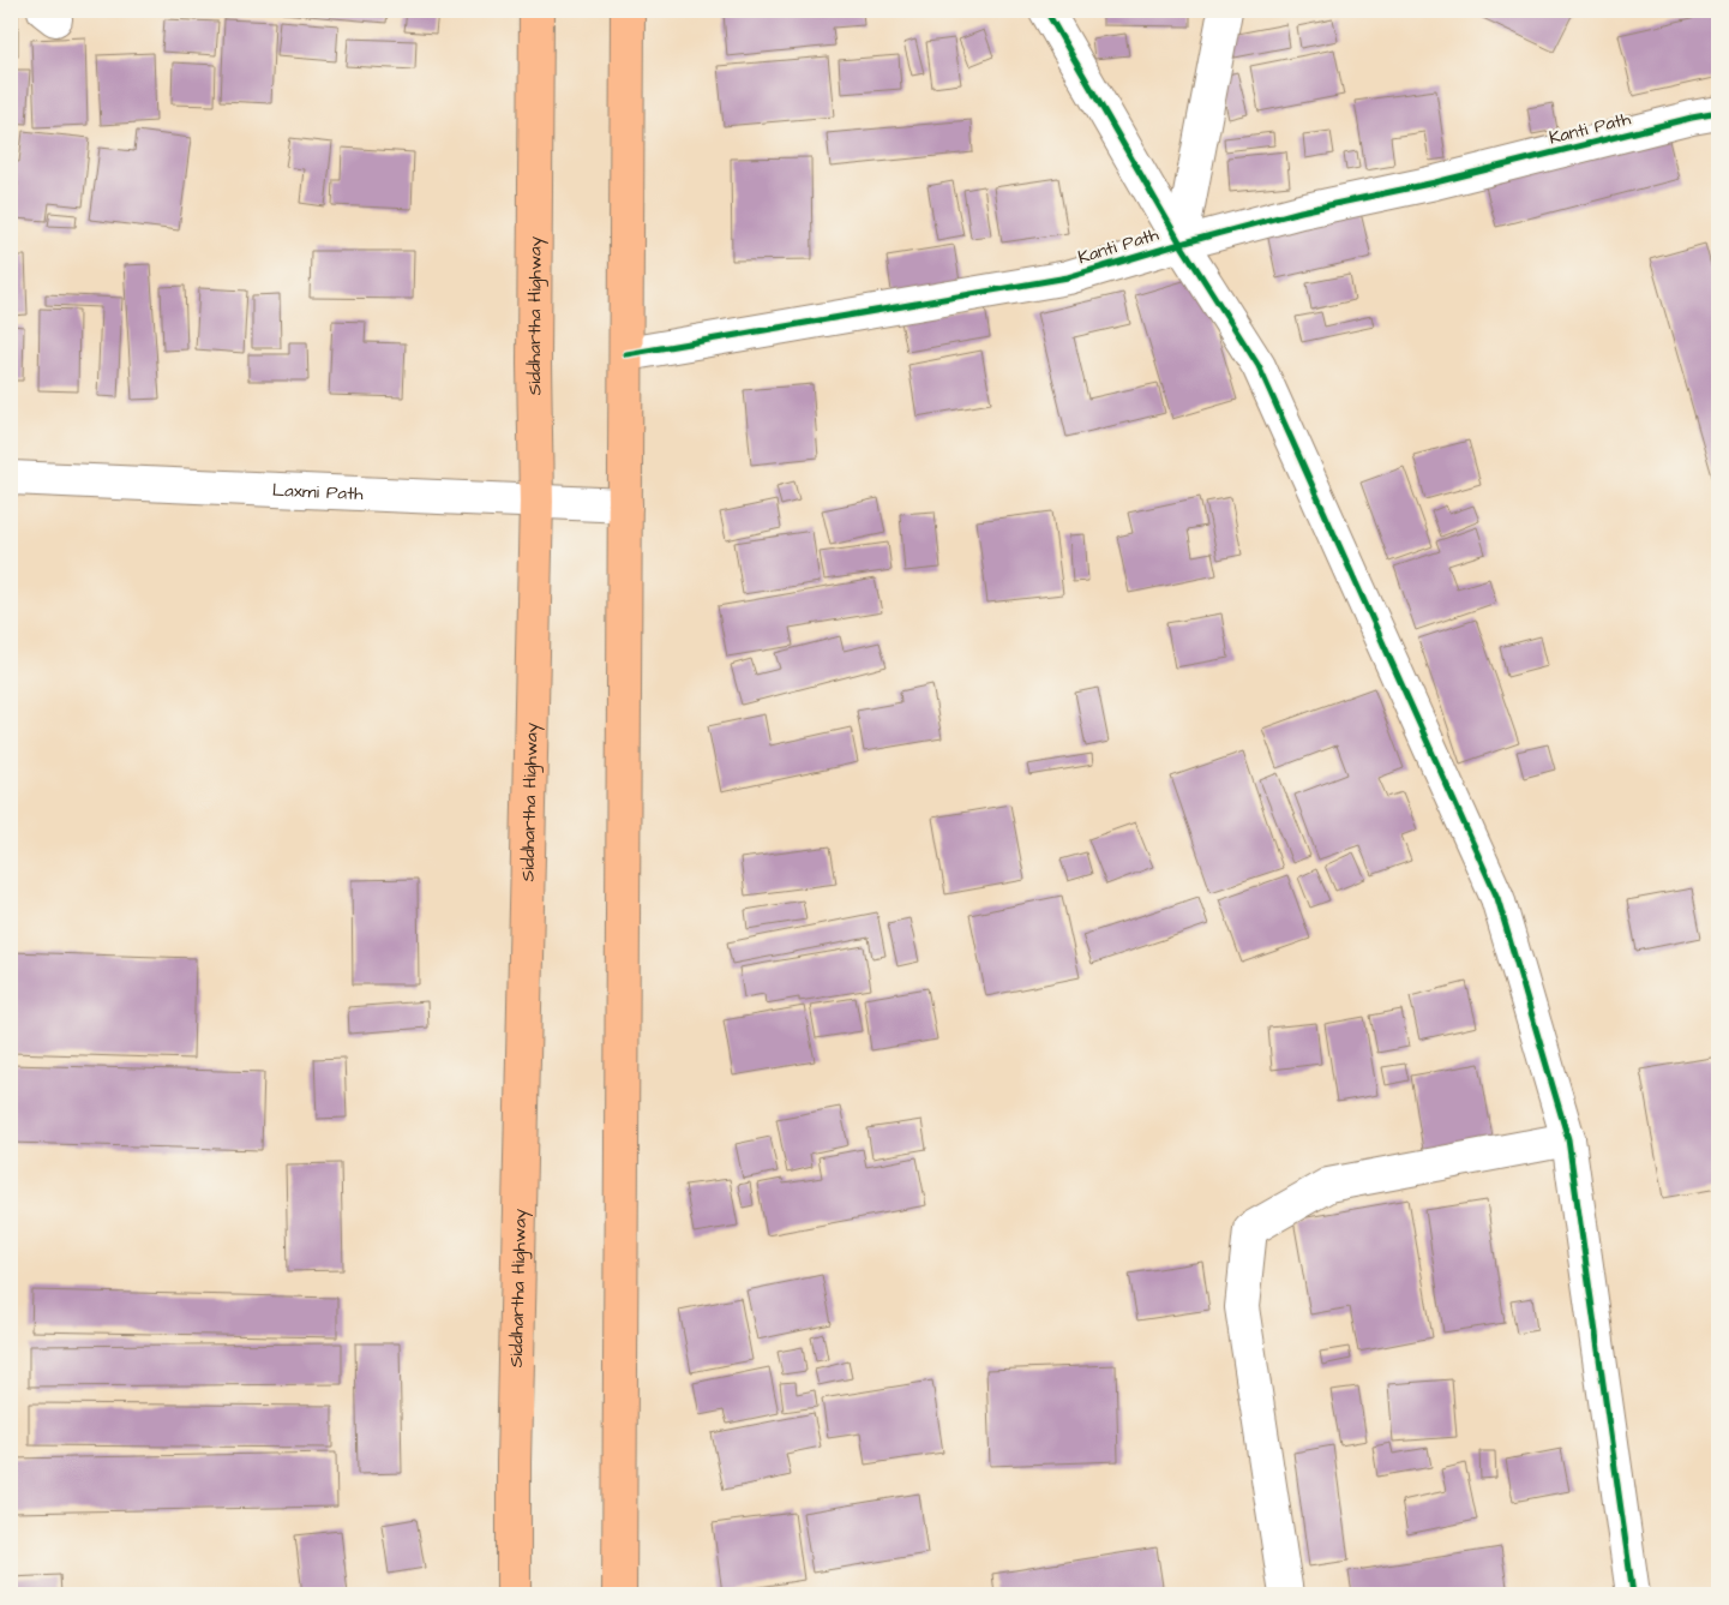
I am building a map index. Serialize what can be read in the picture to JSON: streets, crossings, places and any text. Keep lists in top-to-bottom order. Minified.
{"streets":{"highway":["Siddhartha Highway"],"street":["Kanti Path","Laxmi Path"]},"crossings":[["Siddhartha Highway","Laxmi Path"]]}
